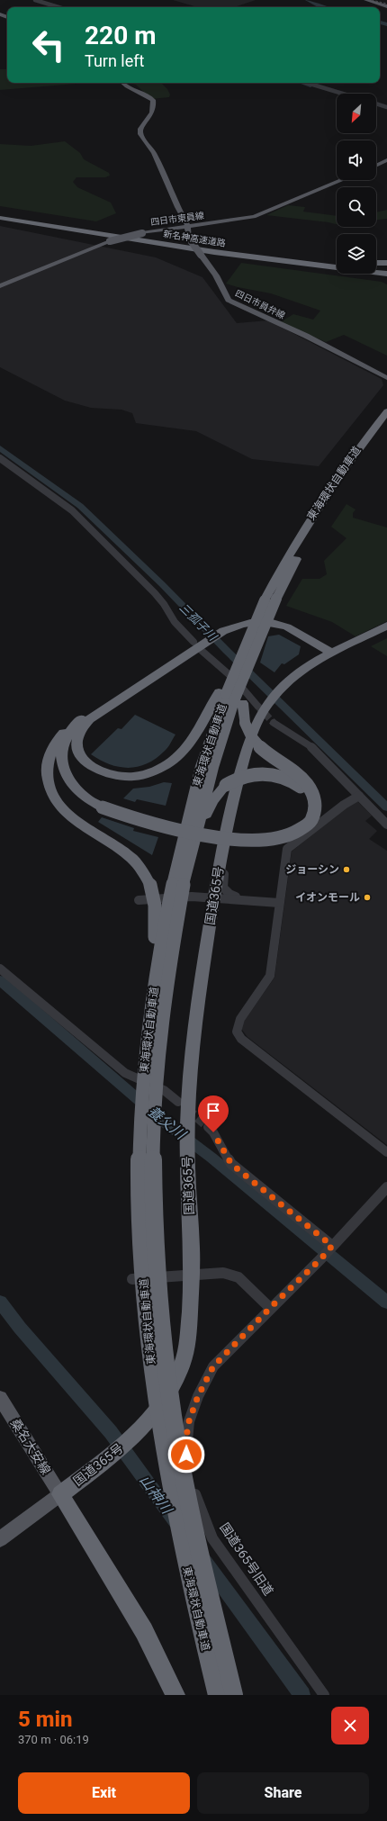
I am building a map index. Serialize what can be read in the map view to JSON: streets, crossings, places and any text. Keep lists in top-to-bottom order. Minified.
{"streets":{"highway":["新名神高速道路","東海環状自動車道","国道365号"],"main road":["四日市東員線","四日市員弁線","桑名大安線"],"street":["国道365号旧道"]},"crossings":[["四日市東員線","四日市員弁線"],["国道365号","桑名大安線"]],"water":["三孤子川","養父川","山神川"],"places":["ジョーシン","イオンモール"],"north":"bottom left","page":{"turn":["220 m","Turn left"],"heading":["5 min","370 m · 06:19"],"buttons":["Exit","Share"]}}
